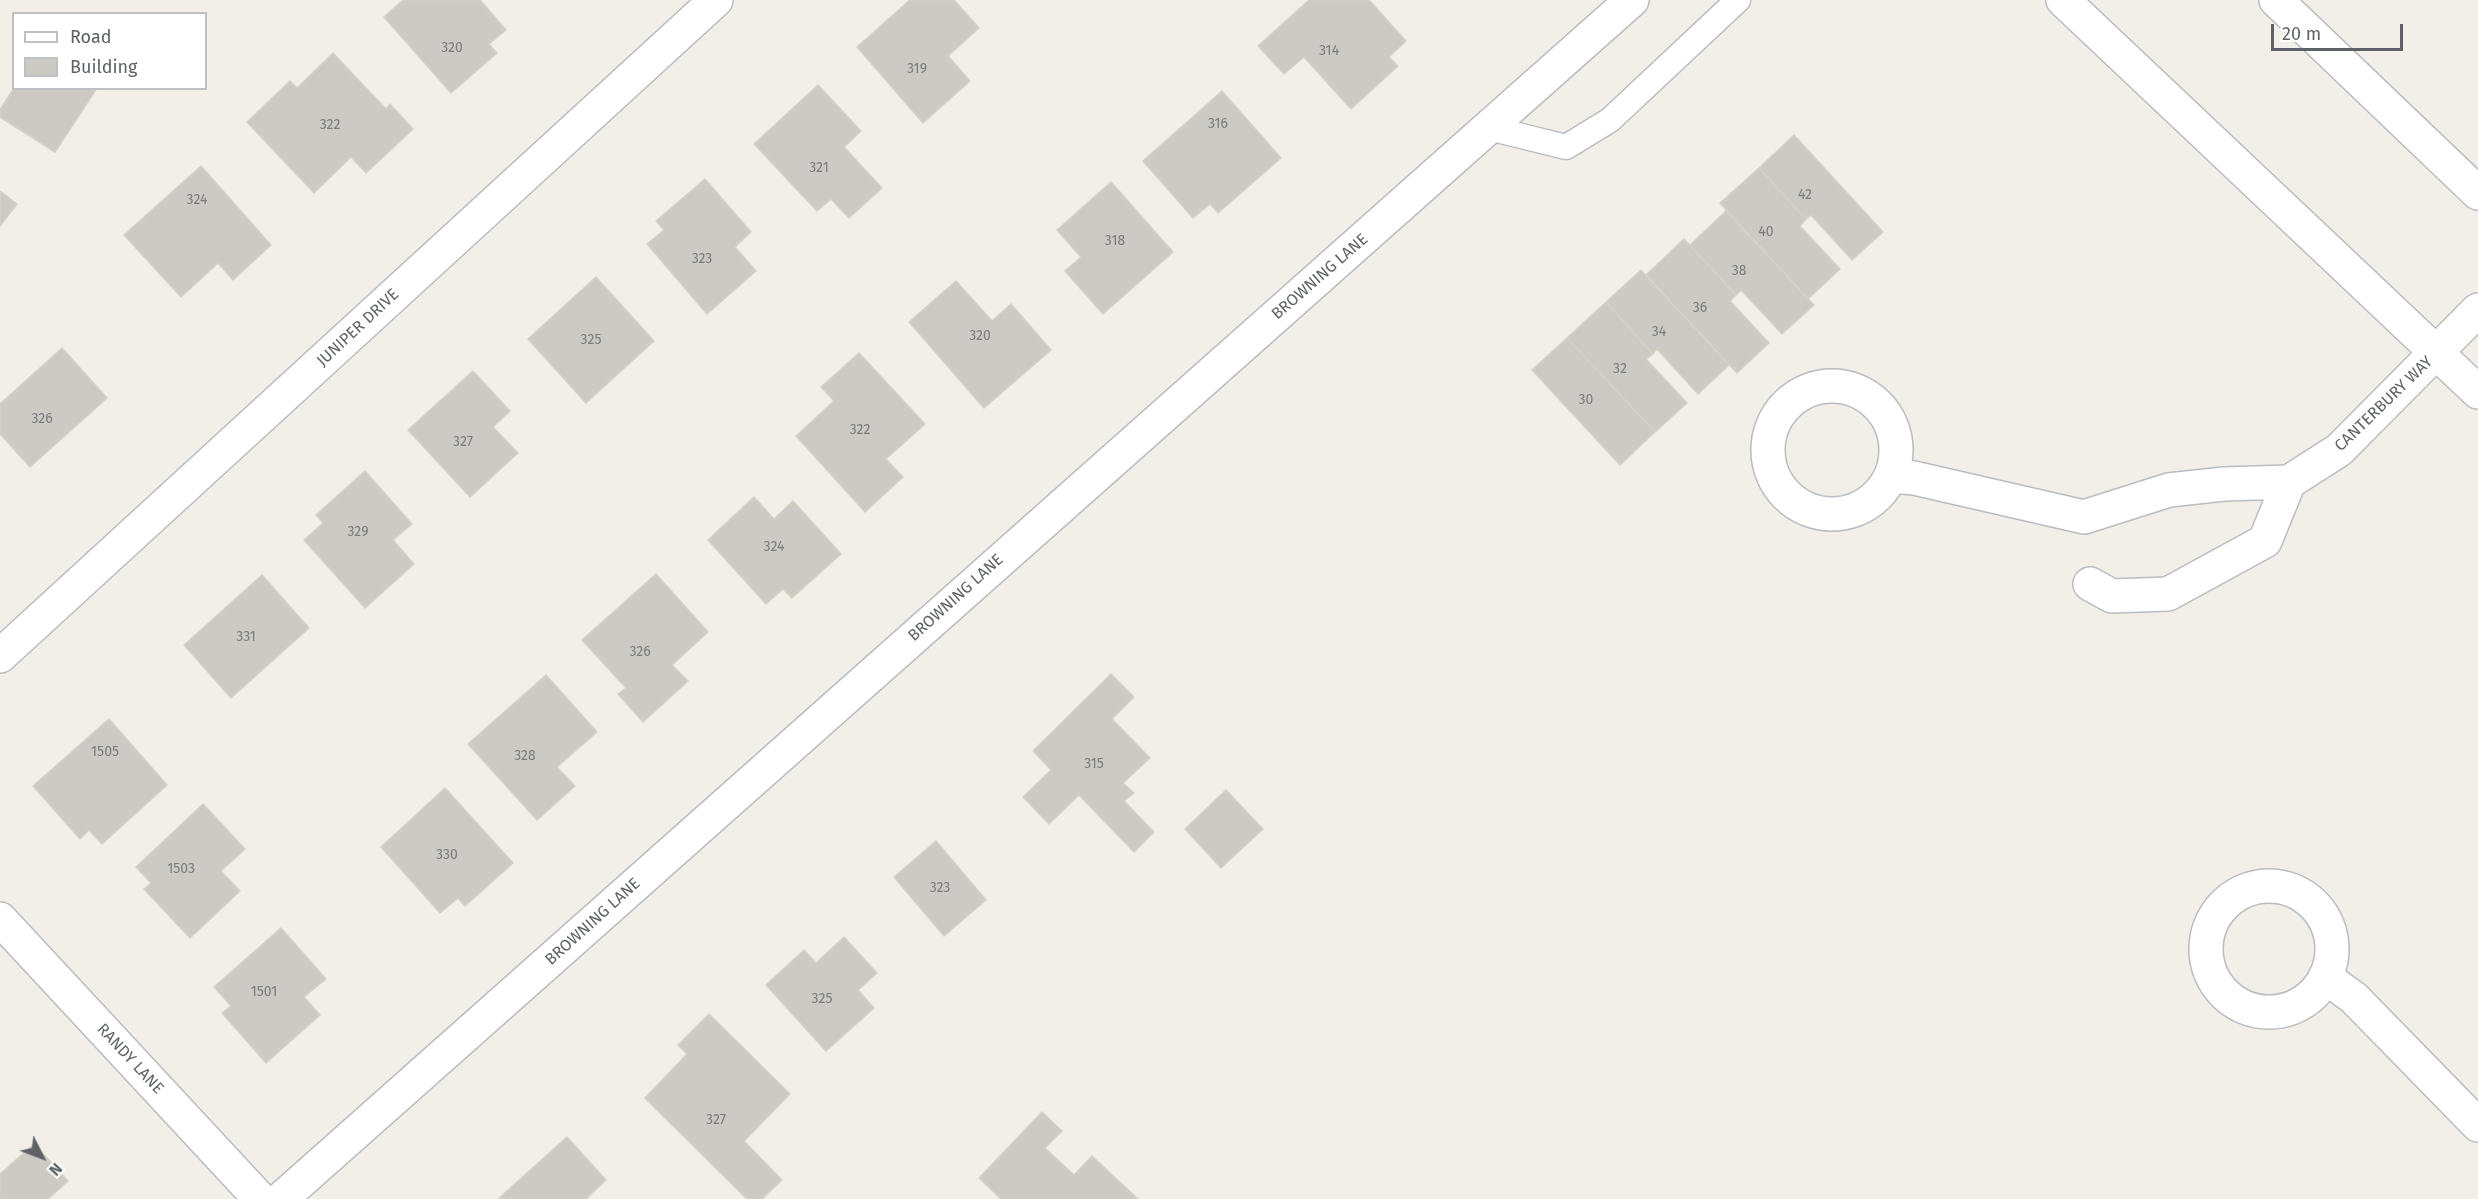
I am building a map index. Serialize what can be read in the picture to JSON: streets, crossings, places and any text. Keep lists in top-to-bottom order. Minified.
{"streets":{"street":["BROWNING LANE","JUNIPER DRIVE","CANTERBURY WAY","RANDY LANE"]},"house_numbers":["320","314","319","316","322","321","42","324","40","318","323","38","36","34","320","325","32","30","326","322","327","329","324","331","326","1505","328","315","330","1503","323","1501","325","327"],"legend":["Road","Building"],"scale_bar":"20 m","north":"bottom right"}
